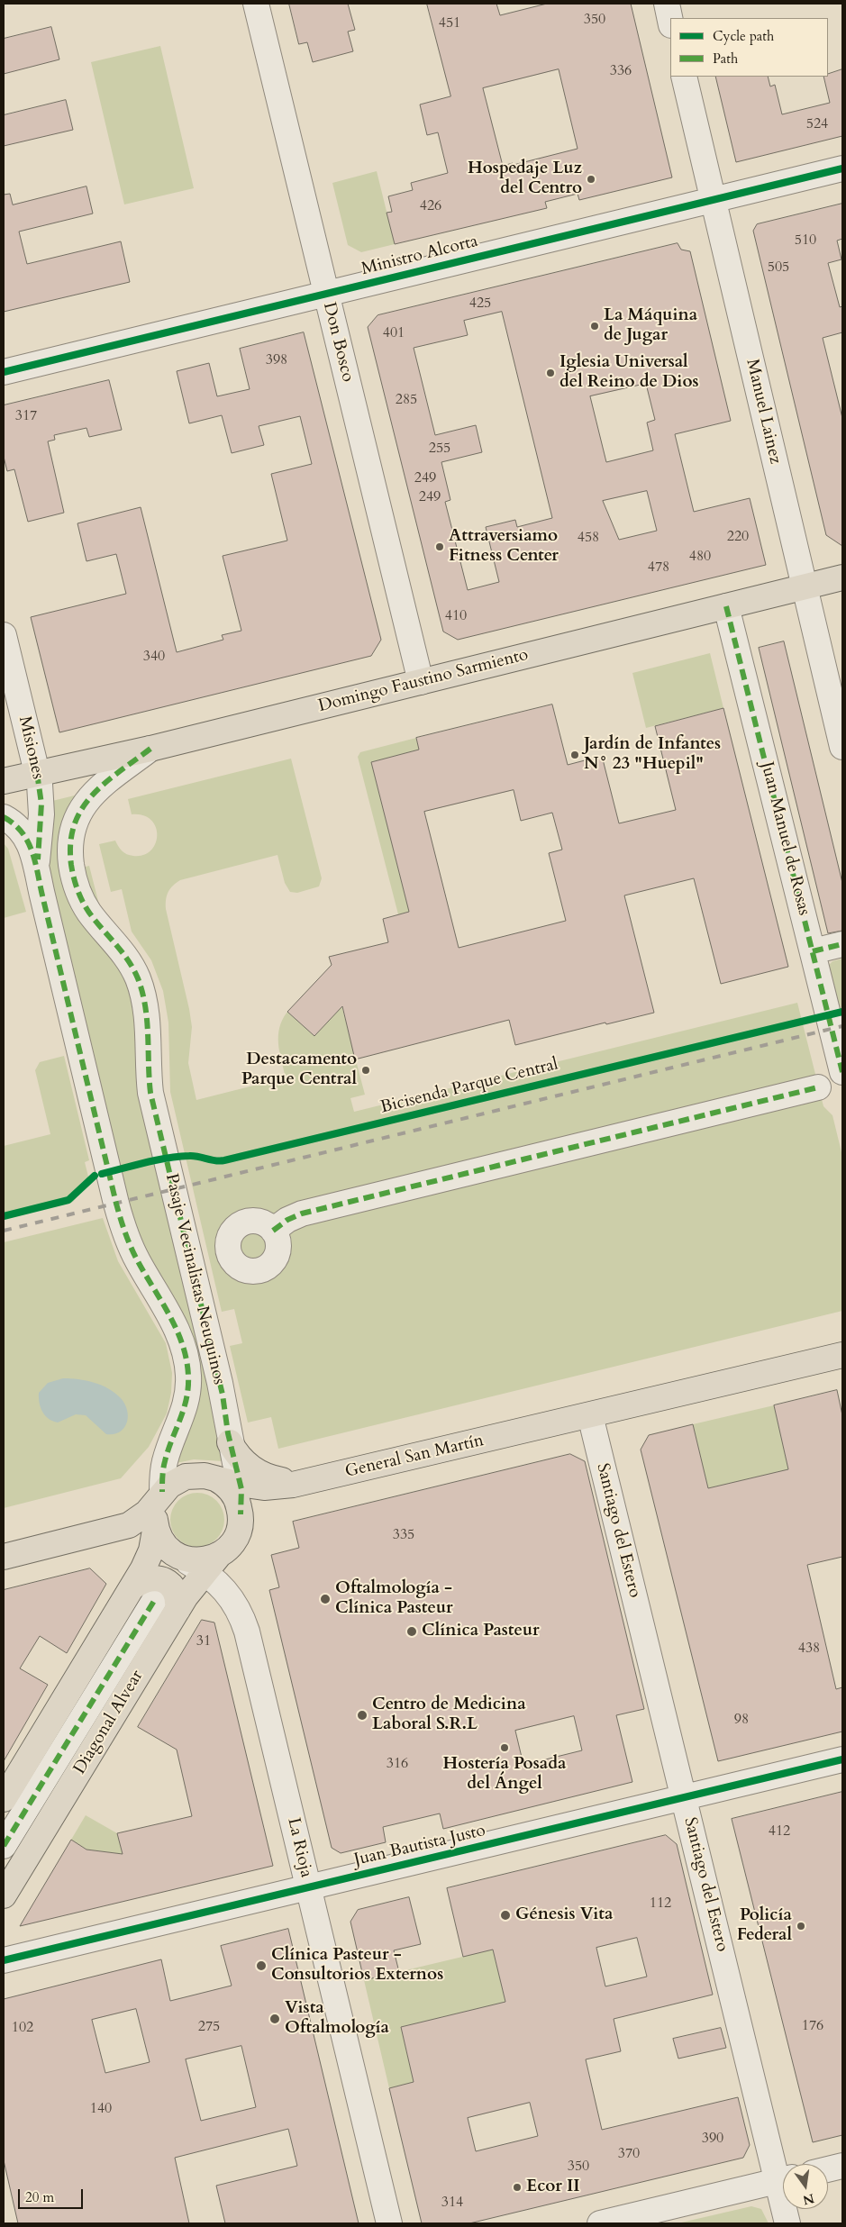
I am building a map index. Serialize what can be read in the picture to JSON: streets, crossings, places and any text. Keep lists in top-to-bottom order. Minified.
{"streets":{"main road":["Domingo Faustino Sarmiento","General San Martín","Diagonal Alvear"],"street":["Ministro Alcorta","Don Bosco","Manuel Lainez","Misiones","Juan Manuel de Rosas","Pasaje Vecinalistas Neuquinos","Santiago del Estero","Juan Bautista Justo","La Rioja"],"cycle path":["Bicisenda Parque Central"]},"crossings":[["Ministro Alcorta","Don Bosco"],["Ministro Alcorta","Manuel Lainez"],["Don Bosco","Domingo Faustino Sarmiento"],["Manuel Lainez","Domingo Faustino Sarmiento"],["Domingo Faustino Sarmiento","Misiones"],["Domingo Faustino Sarmiento","Juan Manuel de Rosas"],["Domingo Faustino Sarmiento","Pasaje Vecinalistas Neuquinos"],["Misiones","Pasaje Vecinalistas Neuquinos"],["Pasaje Vecinalistas Neuquinos","General San Martín"],["Pasaje Vecinalistas Neuquinos","Diagonal Alvear"],["Pasaje Vecinalistas Neuquinos","La Rioja"],["General San Martín","Santiago del Estero"],["General San Martín","Diagonal Alvear"],["General San Martín","La Rioja"],["Santiago del Estero","Juan Bautista Justo"],["Diagonal Alvear","La Rioja"],["Juan Bautista Justo","La Rioja"]],"places":["Hospedaje Luz del Centro","La Máquina de Jugar","Iglesia Universal del Reino de Dios","Attraversiamo Fitness Center","Jardín de Infantes N° 23 \"Huepil\"","Destacamento Parque Central","Oftalmología - Clínica Pasteur","Clínica Pasteur","Centro de Medicina Laboral S.R.L","Hostería Posada del Ángel","Génesis Vita","Policía Federal","Clínica Pasteur - Consultorios Externos","Vista Oftalmología","Ecor II"],"house_numbers":["350","451","336","524","426","510","505","425","401","398","285","317","255","249","249","220","458","480","478","410","340","335","31","438","98","316","412","112","176","275","102","140","390","370","350","314"],"legend":["Cycle path","Path"],"scale_bar":"20 m","north":"bottom"}
